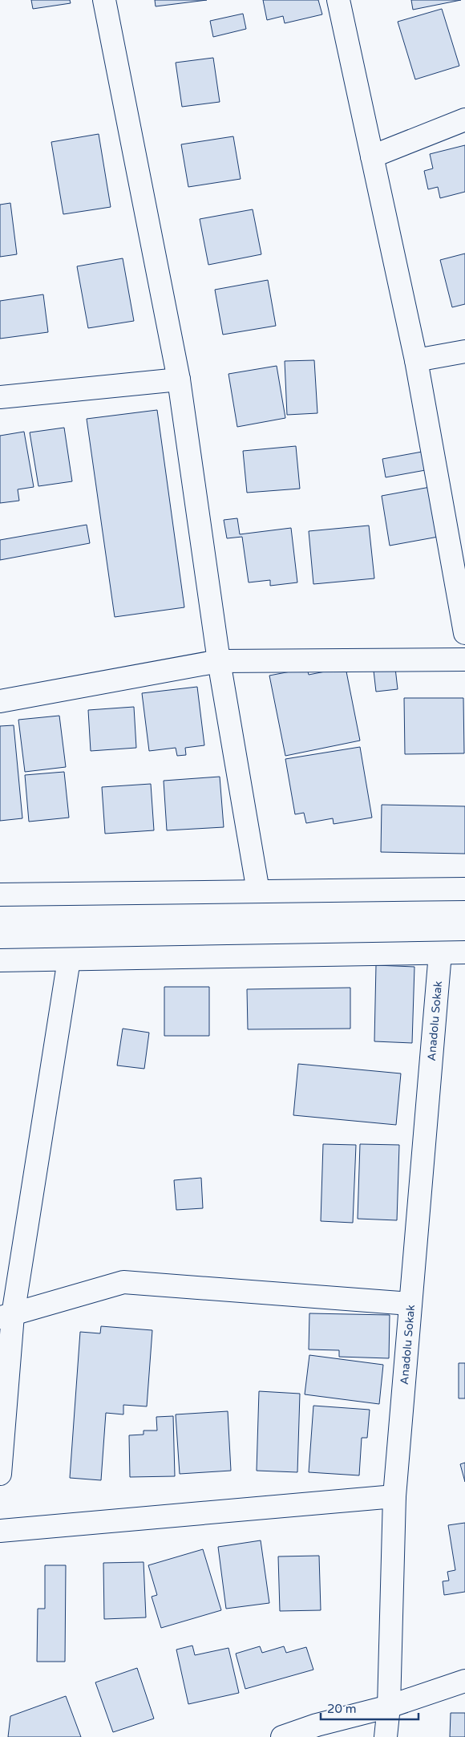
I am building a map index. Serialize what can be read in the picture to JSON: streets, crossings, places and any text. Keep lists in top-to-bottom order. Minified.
{"streets":{"street":["Anadolu Sokak"]},"scale_bar":"20 m"}
